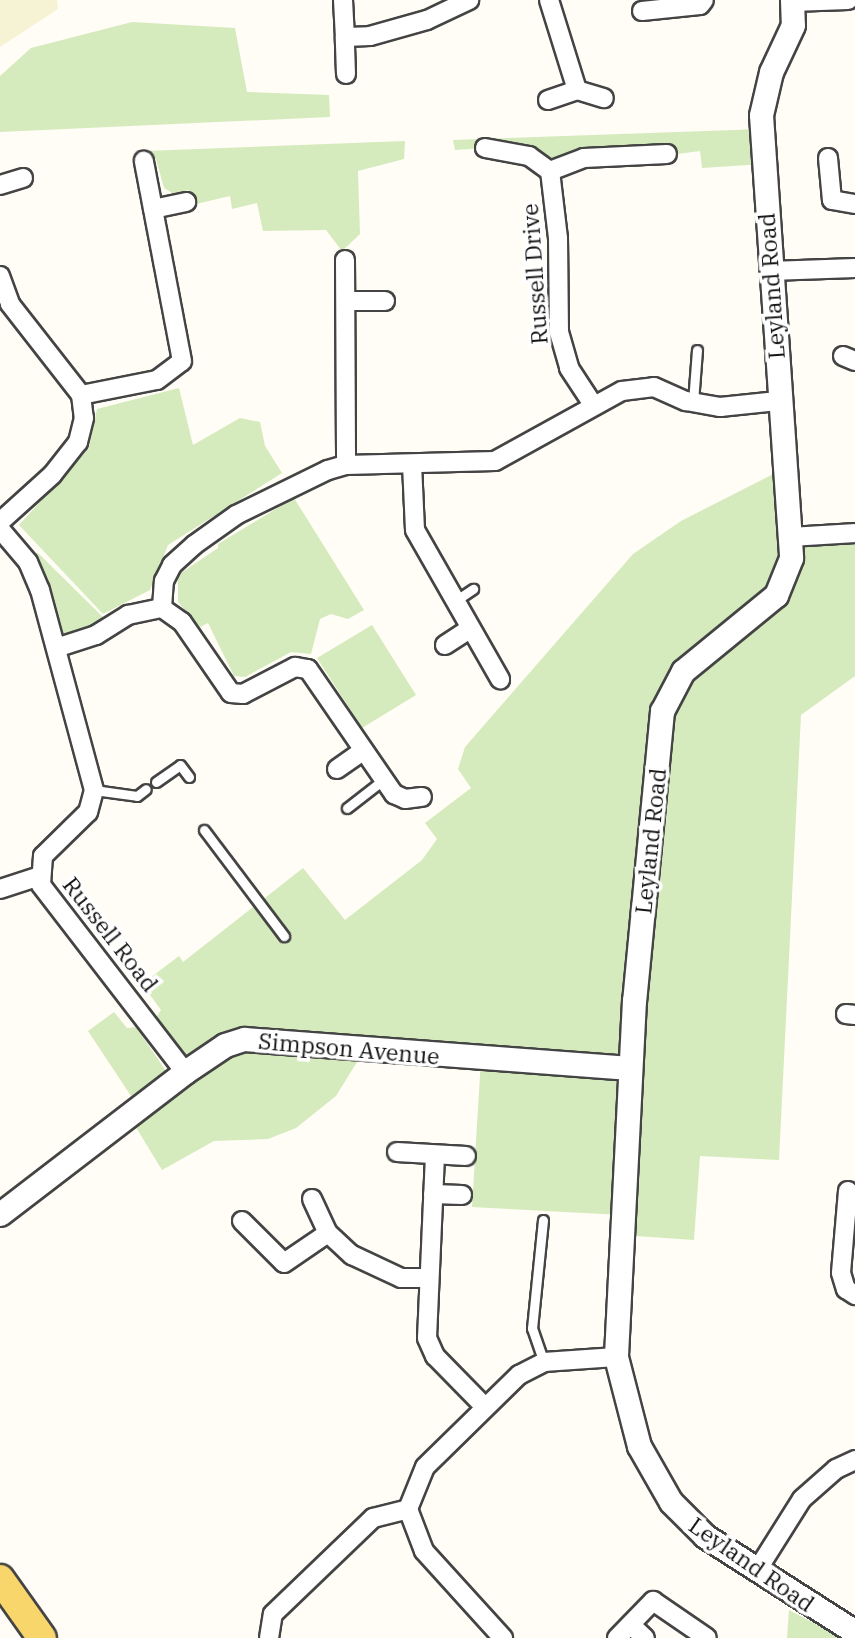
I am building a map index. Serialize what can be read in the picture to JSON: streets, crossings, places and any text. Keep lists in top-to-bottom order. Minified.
{"streets":{"street":["Russell Drive","Leyland Road","Russell Road","Simpson Avenue"]},"crossings":[["Leyland Road","Simpson Avenue"],["Russell Road","Simpson Avenue"]]}
